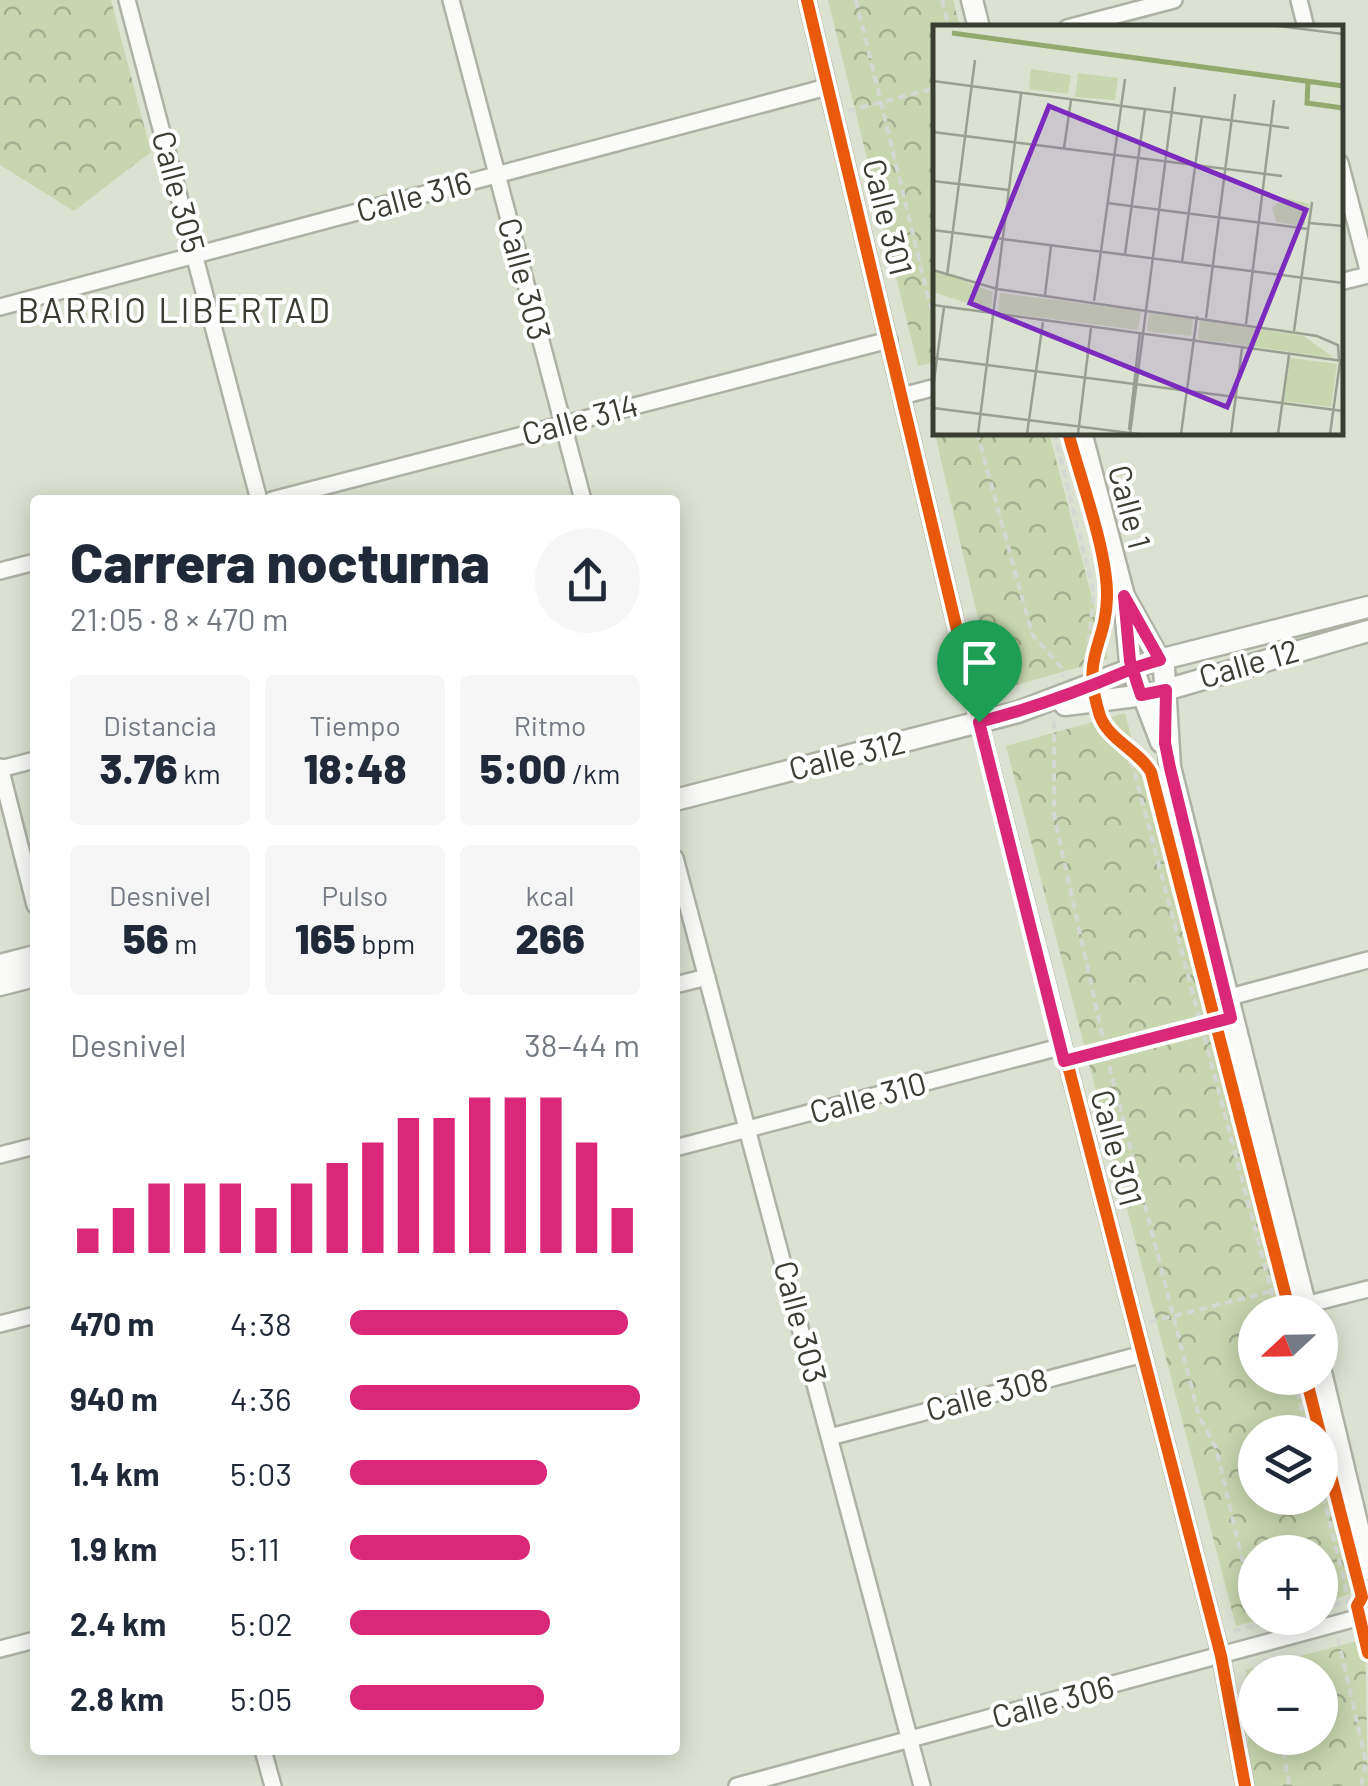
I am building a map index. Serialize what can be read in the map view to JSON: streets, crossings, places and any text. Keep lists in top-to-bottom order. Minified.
{"streets":{"street":["Calle 305","Calle 316","Calle 301","Calle 303","Calle 314","Calle 1","Calle 12","Calle 312","Calle 310","Calle 308","Calle 306"]},"crossings":[["Calle 305","Calle 316"],["Calle 316","Calle 301"],["Calle 316","Calle 303"],["Calle 301","Calle 314"],["Calle 301","Calle 312"],["Calle 301","Calle 310"],["Calle 301","Calle 308"],["Calle 301","Calle 306"],["Calle 303","Calle 314"],["Calle 303","Calle 310"],["Calle 303","Calle 308"],["Calle 303","Calle 306"],["Calle 1","Calle 12"],["Calle 12","Calle 312"]],"districts":["BARRIO LIBERTAD"],"north":"left","page":{"heading":["Carrera nocturna","21:05 · 8 × 470 m"],"stats":[["Distancia","3.76 km"],["Tiempo","18:48"],["Ritmo","5:00 /km"],["Desnivel","56 m"],["Pulso","165 bpm"],["kcal","266"]],"chart":["Desnivel","38–44 m"],"list":[{"name":"470 m","note":"4:38"},{"name":"940 m","note":"4:36"},{"name":"1.4 km","note":"5:03"},{"name":"1.9 km","note":"5:11"},{"name":"2.4 km","note":"5:02"},{"name":"2.8 km","note":"5:05"}],"map_buttons":["+","−"]}}
